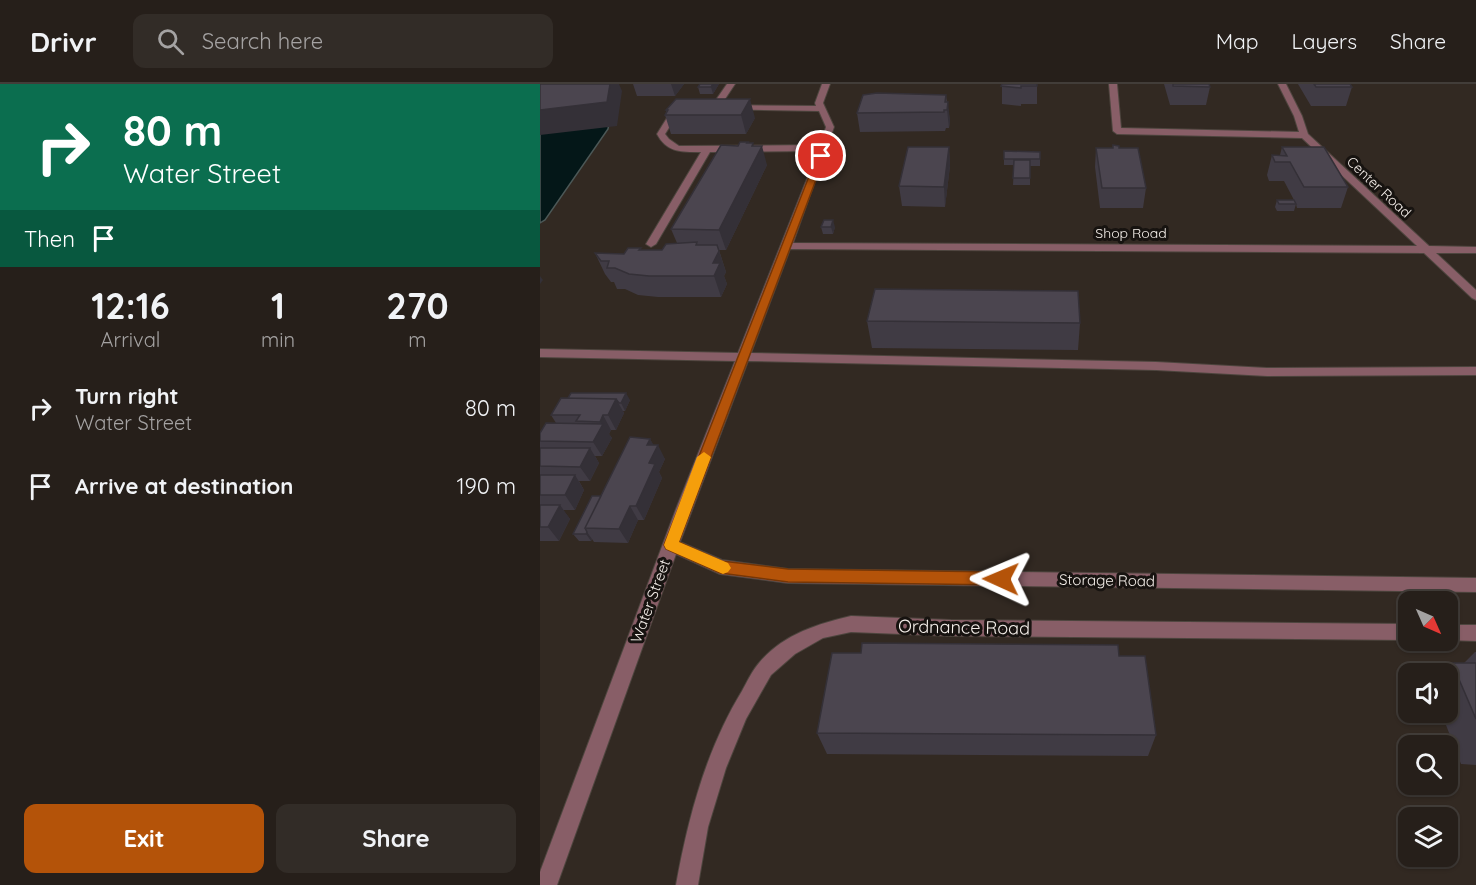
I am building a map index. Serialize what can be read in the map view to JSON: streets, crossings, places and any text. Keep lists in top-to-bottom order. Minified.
{"streets":{"street":["Center Road","Shop Road","Storage Road","Water Street","Ordnance Road"]},"crossings":[["Center Road","Shop Road"],["Shop Road","Water Street"],["Storage Road","Water Street"]],"north":"bottom right","page":{"header":"Drivr","search":"Search here","nav":["Map","Layers","Share"],"turn":["80 m","Water Street"],"then":"Then","eta":["12:16","Arrival","1","min","270","m"],"list":[{"name":"Turn right","note":"Water Street","value":"80 m"},{"name":"Arrive at destination","value":"190 m"}],"buttons":["Exit","Share"]}}
